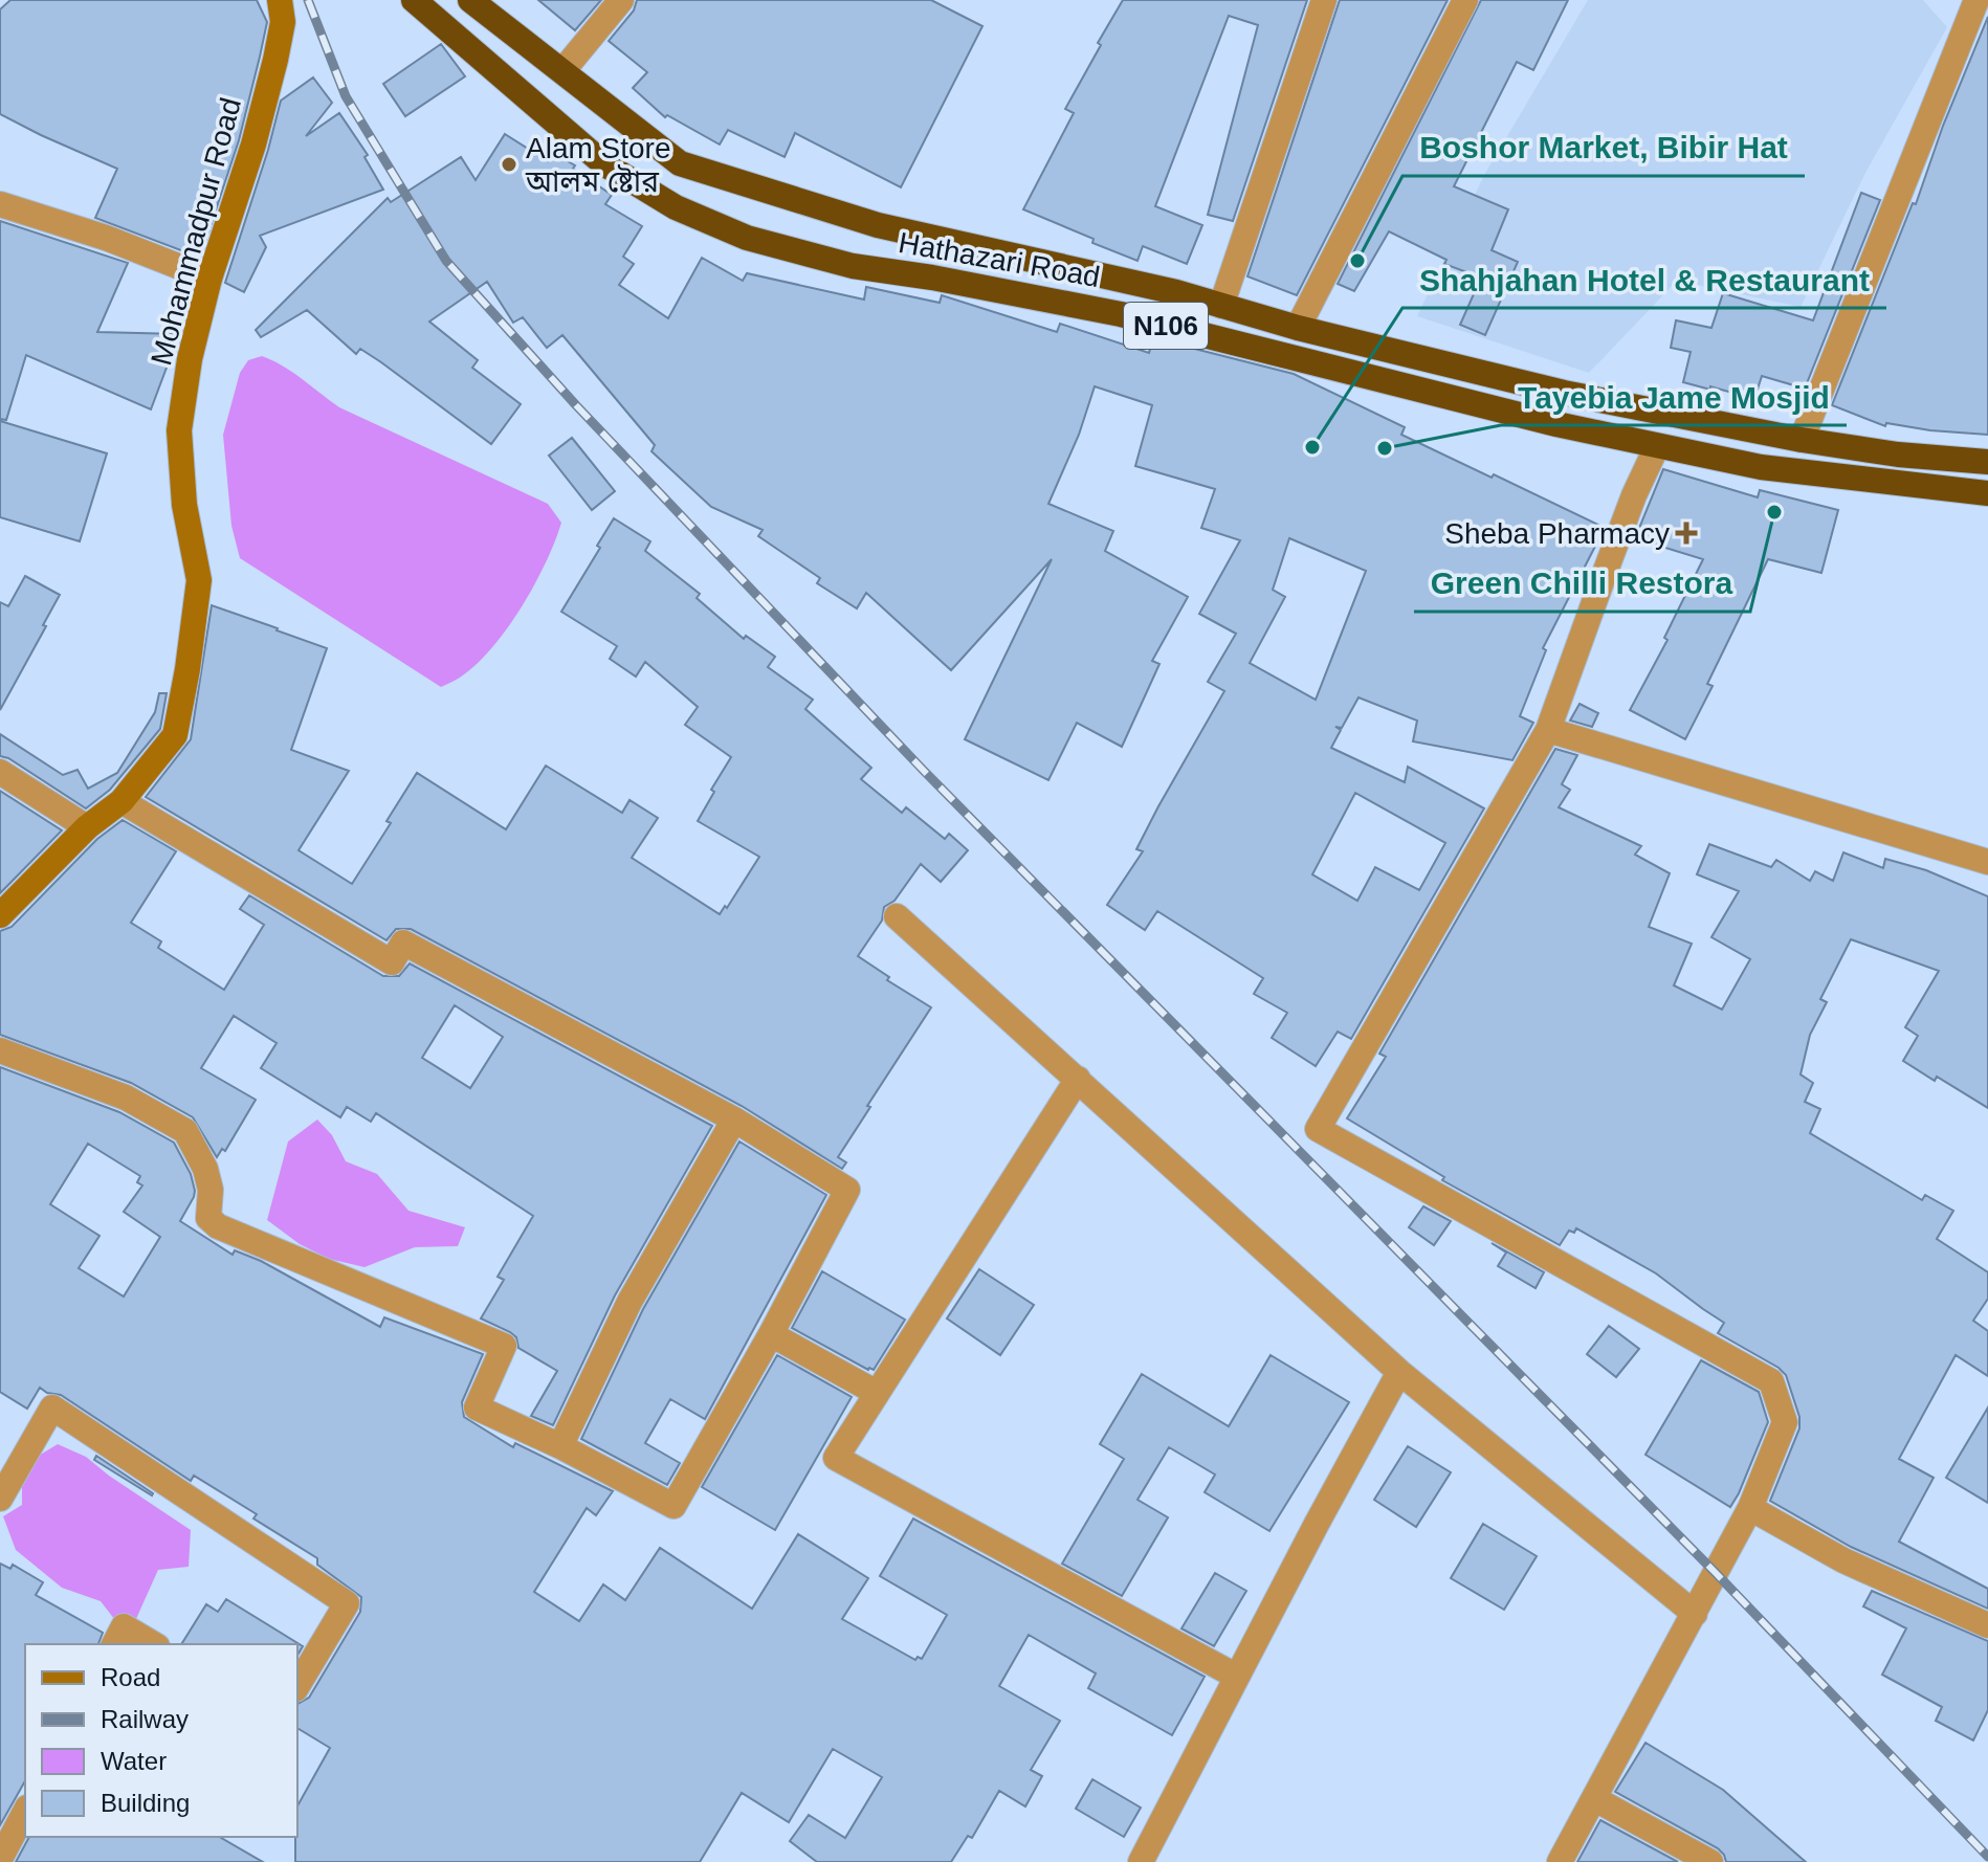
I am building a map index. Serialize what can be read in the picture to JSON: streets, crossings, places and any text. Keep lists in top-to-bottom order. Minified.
{"streets":{"highway":["Hathazari Road","N106"],"street":["Mohammadpur Road"]},"places":{"other":["Alam Store আলম ষ্টোর","Boshor Market, Bibir Hat","Shahjahan Hotel & Restaurant","Tayebia Jame Mosjid","Green Chilli Restora"],"health":["Sheba Pharmacy"]},"legend":["Road","Railway","Water","Building"]}
